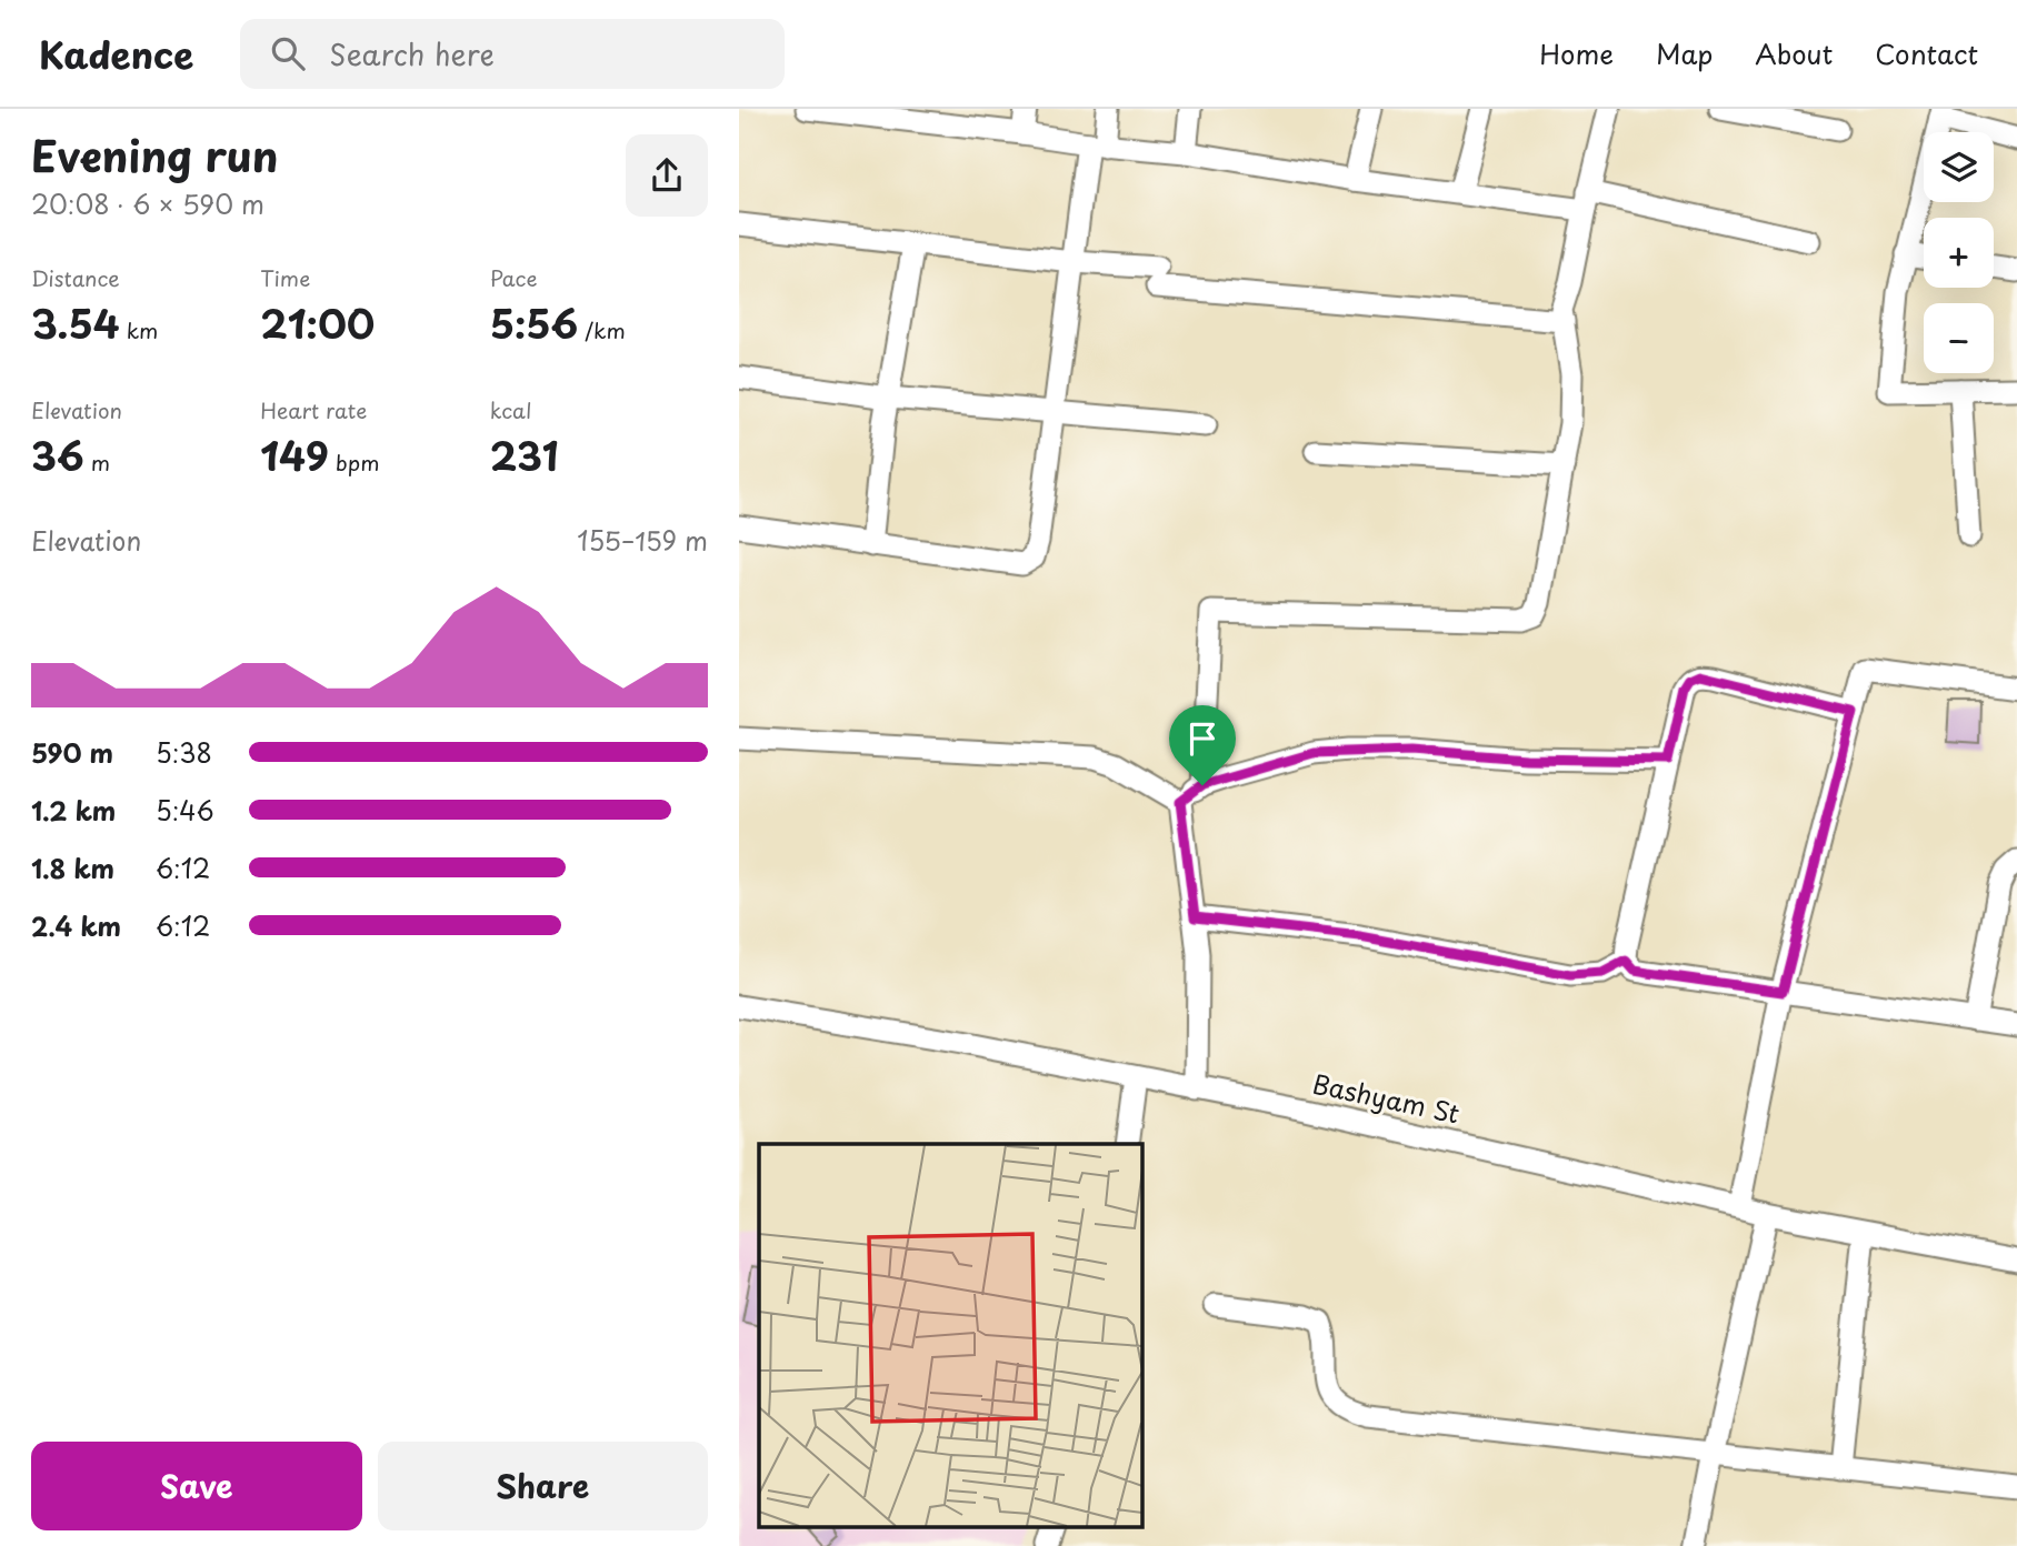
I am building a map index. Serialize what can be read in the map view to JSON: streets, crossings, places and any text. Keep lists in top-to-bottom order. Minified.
{"streets":{"street":["Bashyam St"]},"page":{"header":"Kadence","search":"Search here","nav":["Home","Map","About","Contact"],"heading":["Evening run","20:08 · 6 × 590 m"],"map_buttons":["+","−"],"stats":[["Distance","3.54 km"],["Time","21:00"],["Pace","5:56 /km"],["Elevation","36 m"],["Heart rate","149 bpm"],["kcal","231"]],"chart":["Elevation","155–159 m"],"list":[{"name":"590 m","note":"5:38"},{"name":"1.2 km","note":"5:46"},{"name":"1.8 km","note":"6:12"},{"name":"2.4 km","note":"6:12"}],"buttons":["Save","Share"]}}
